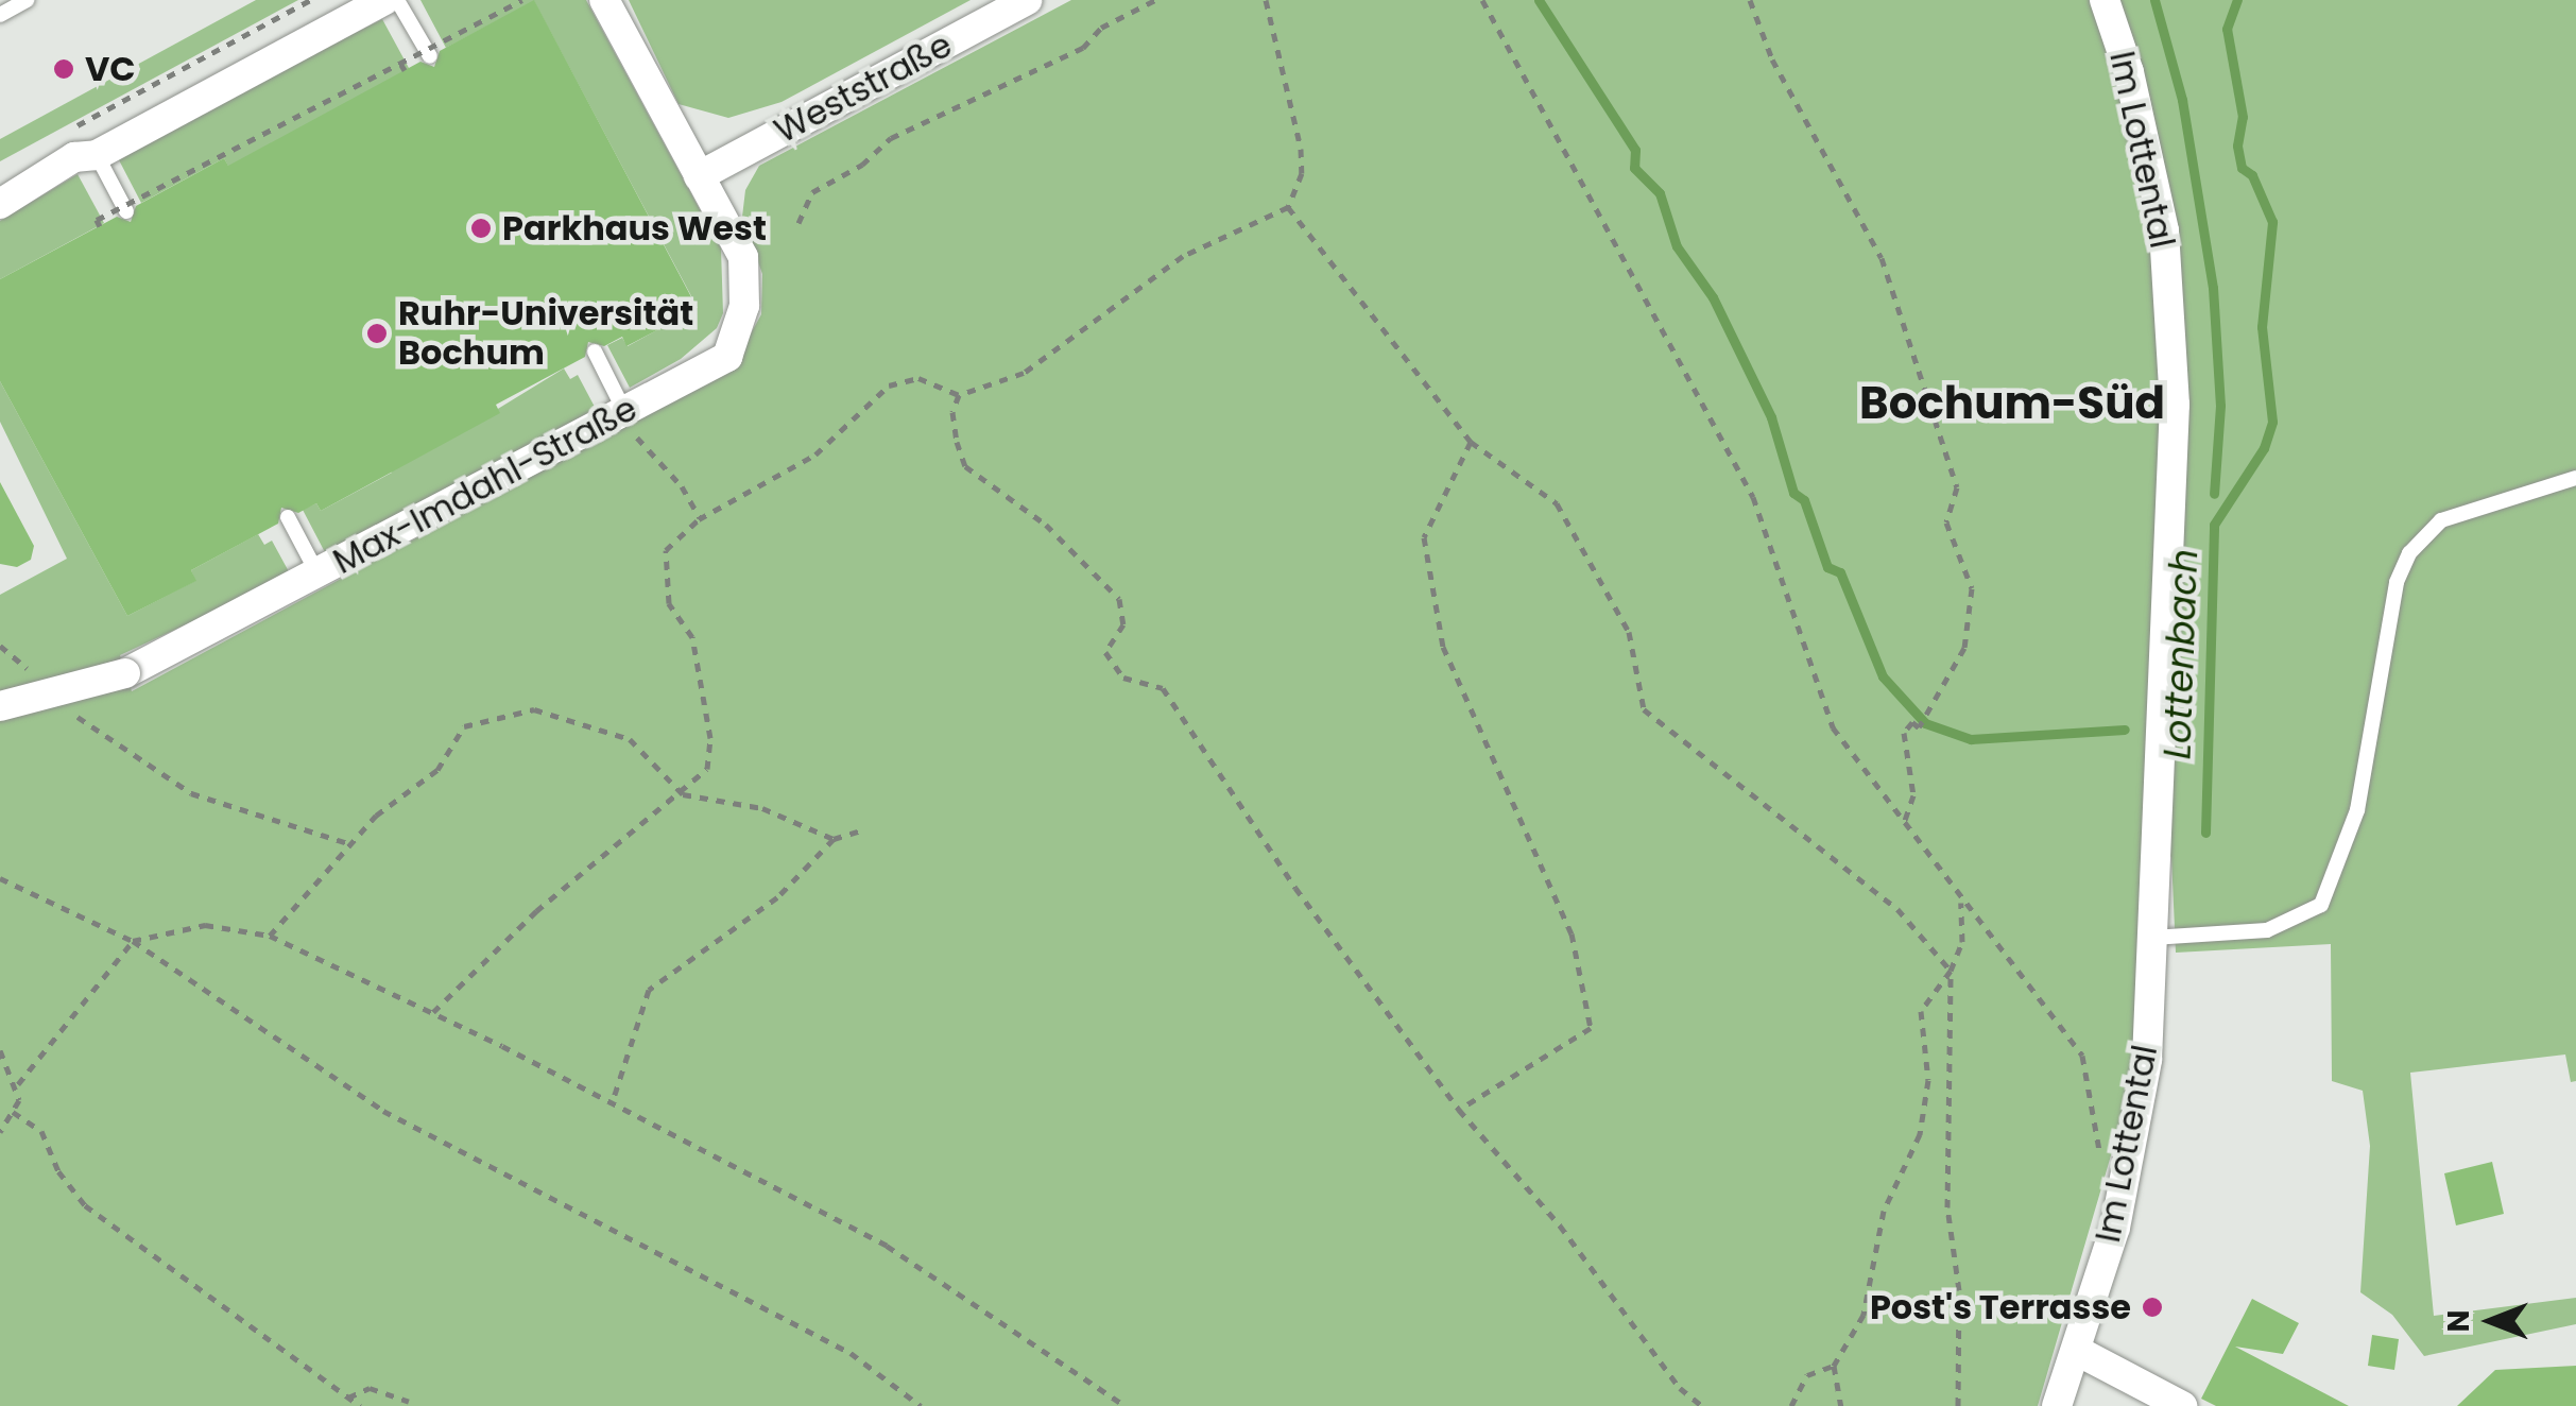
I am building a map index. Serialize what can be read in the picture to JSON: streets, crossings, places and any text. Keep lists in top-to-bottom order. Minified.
{"streets":{"street":["Weststraße","Im Lottental","Max-Imdahl-Straße"]},"crossings":[["Weststraße","Max-Imdahl-Straße"]],"districts":["Bochum-Süd"],"water":["Lottenbach"],"places":["VC","Parkhaus West","Ruhr-Universität Bochum","Post's Terrasse"],"north":"left"}
